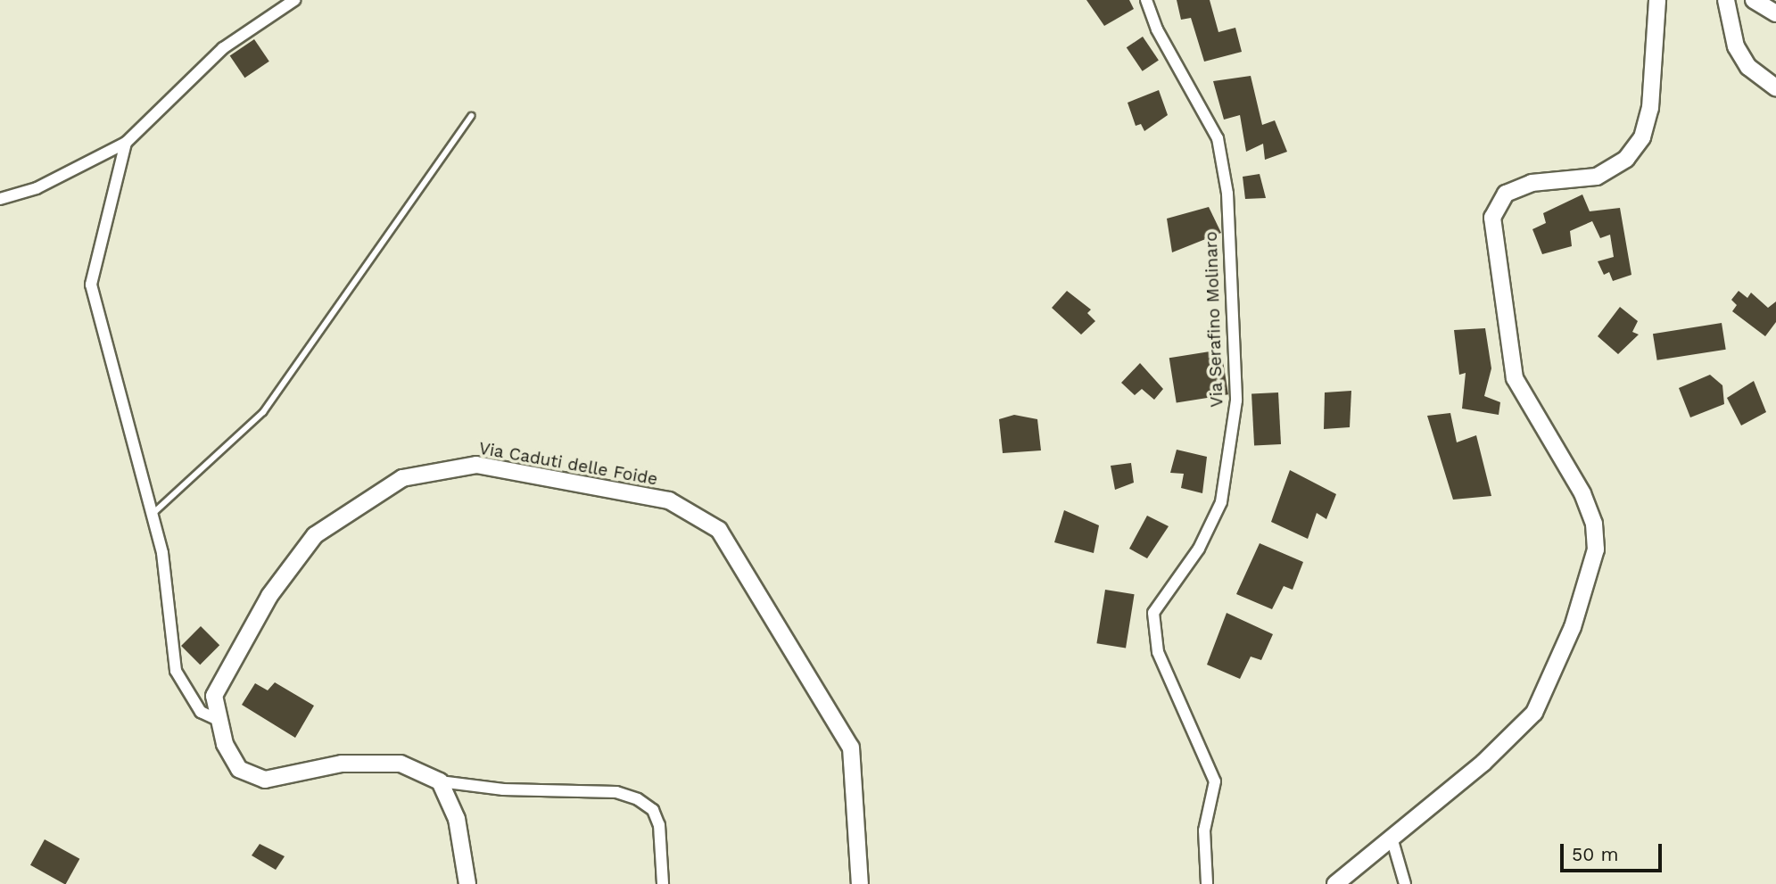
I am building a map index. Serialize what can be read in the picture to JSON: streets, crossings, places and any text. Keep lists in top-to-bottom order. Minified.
{"streets":{"street":["Via Serafino Molinaro","Via Caduti delle Foide"]},"scale_bar":"50 m"}
